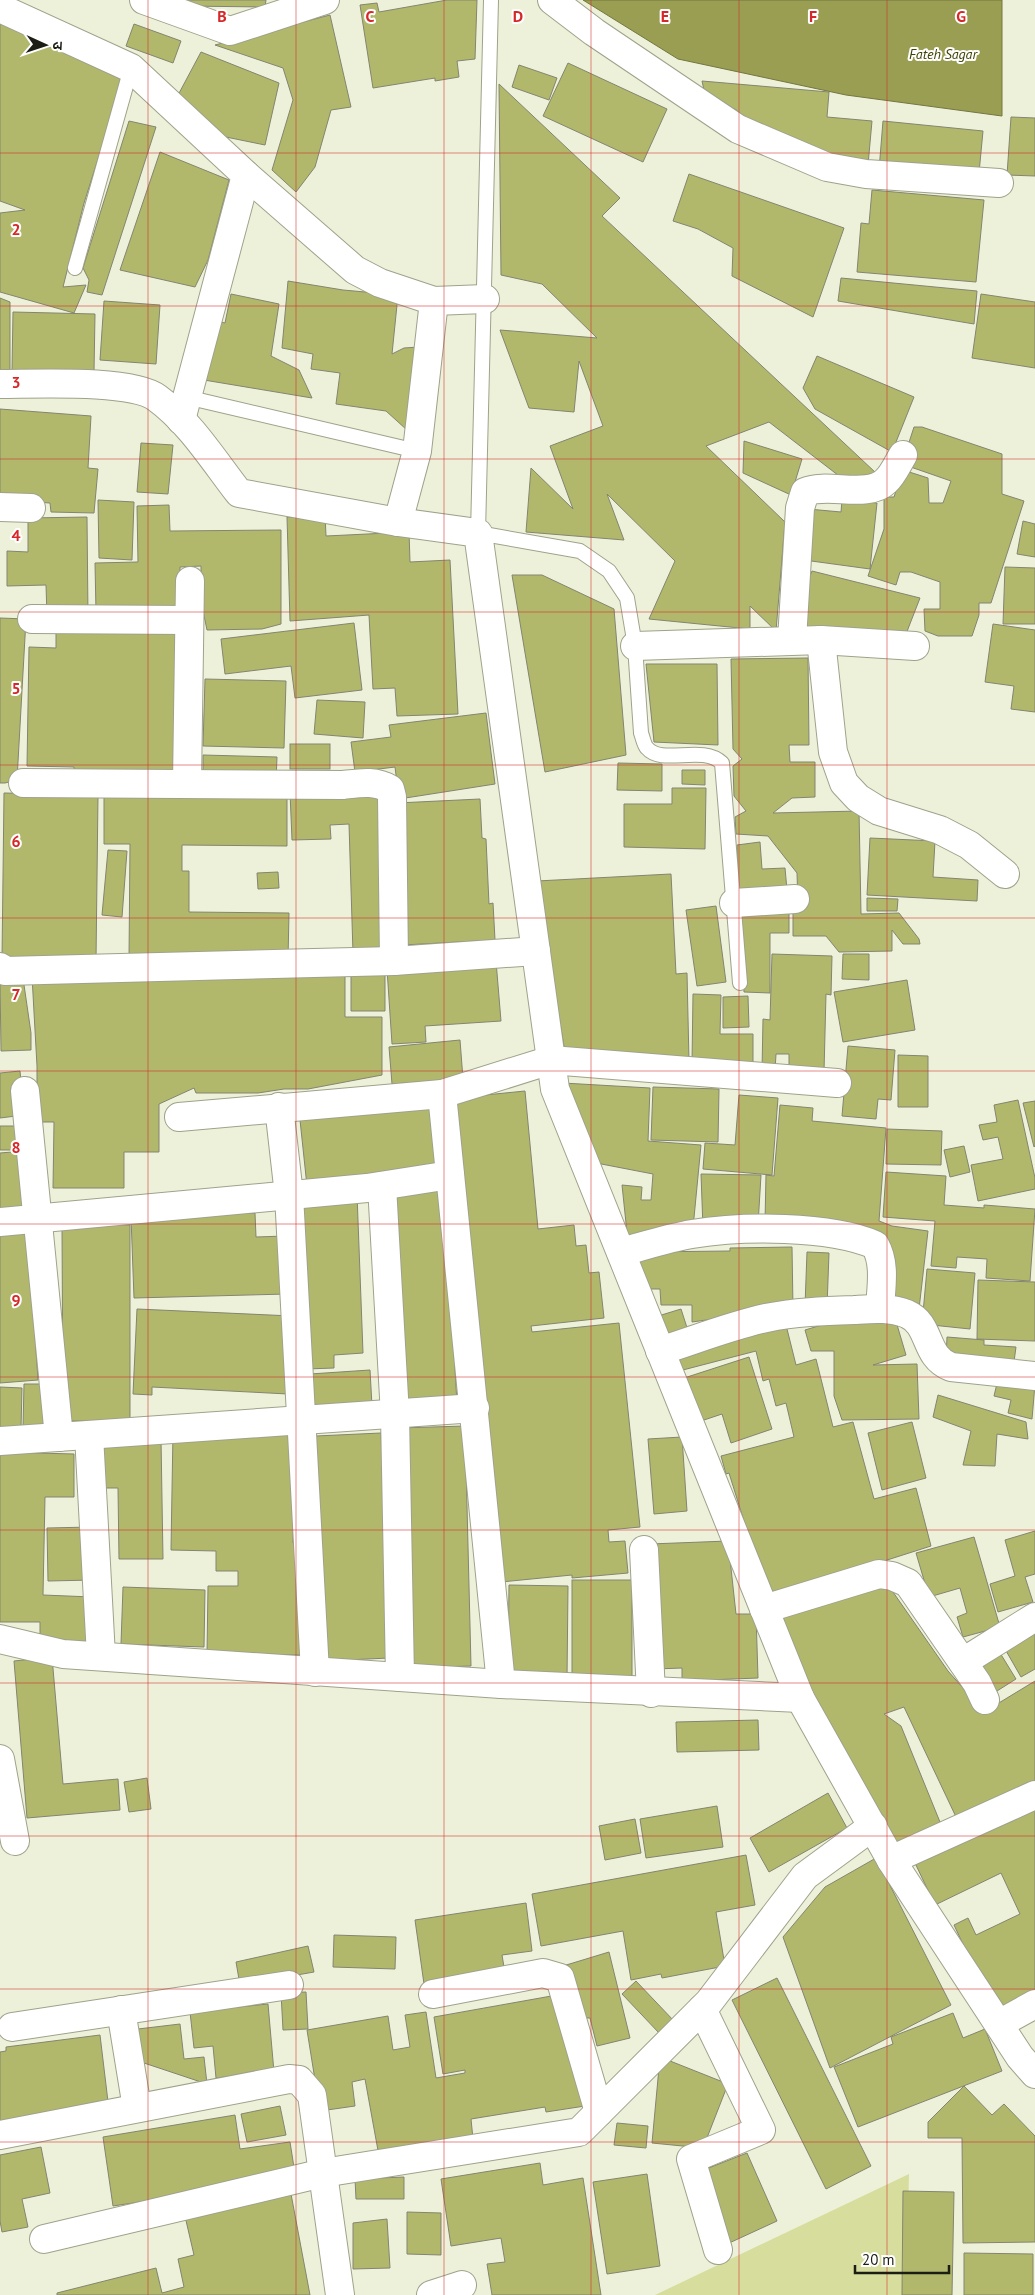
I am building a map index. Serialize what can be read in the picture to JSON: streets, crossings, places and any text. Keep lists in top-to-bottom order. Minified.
{"water":["Fateh Sagar"],"scale_bar":"20 m","north":"right","grid":{"columns":["B","C","D","E","F","G"],"rows":["2","3","4","5","6","7","8","9"]}}
